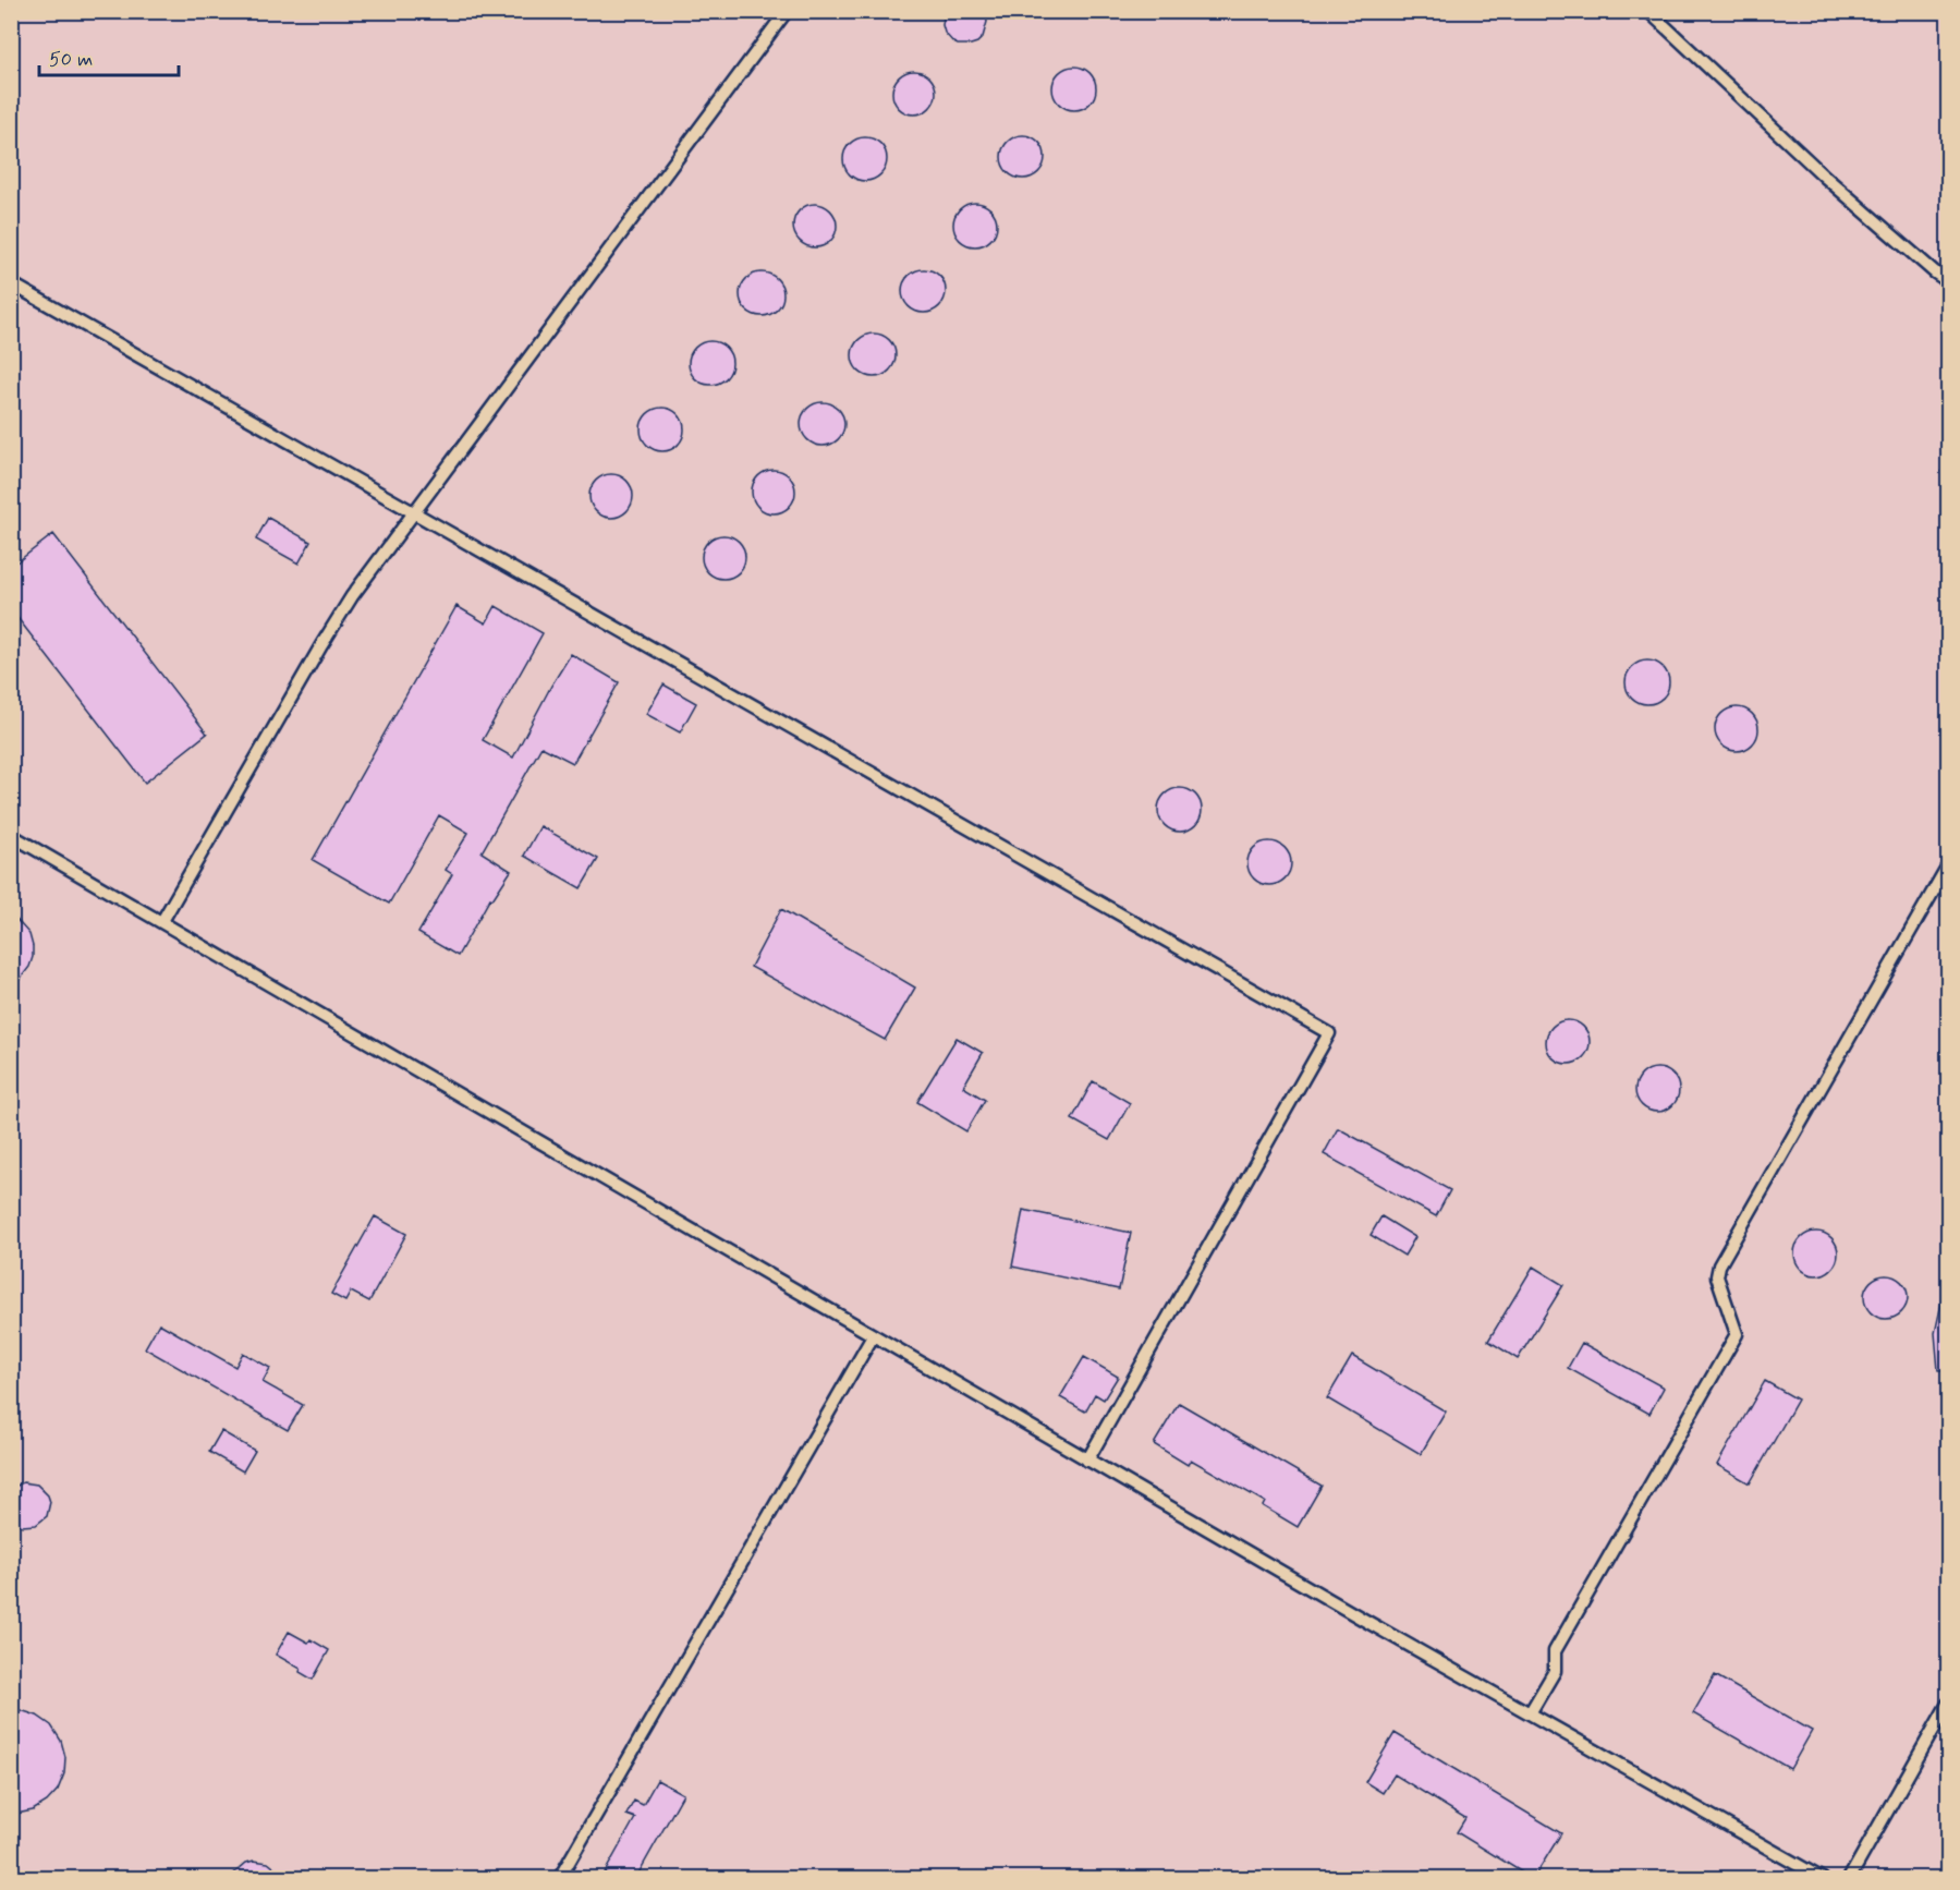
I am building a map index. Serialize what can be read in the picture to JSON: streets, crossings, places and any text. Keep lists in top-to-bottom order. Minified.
{"scale_bar":"50 m"}
